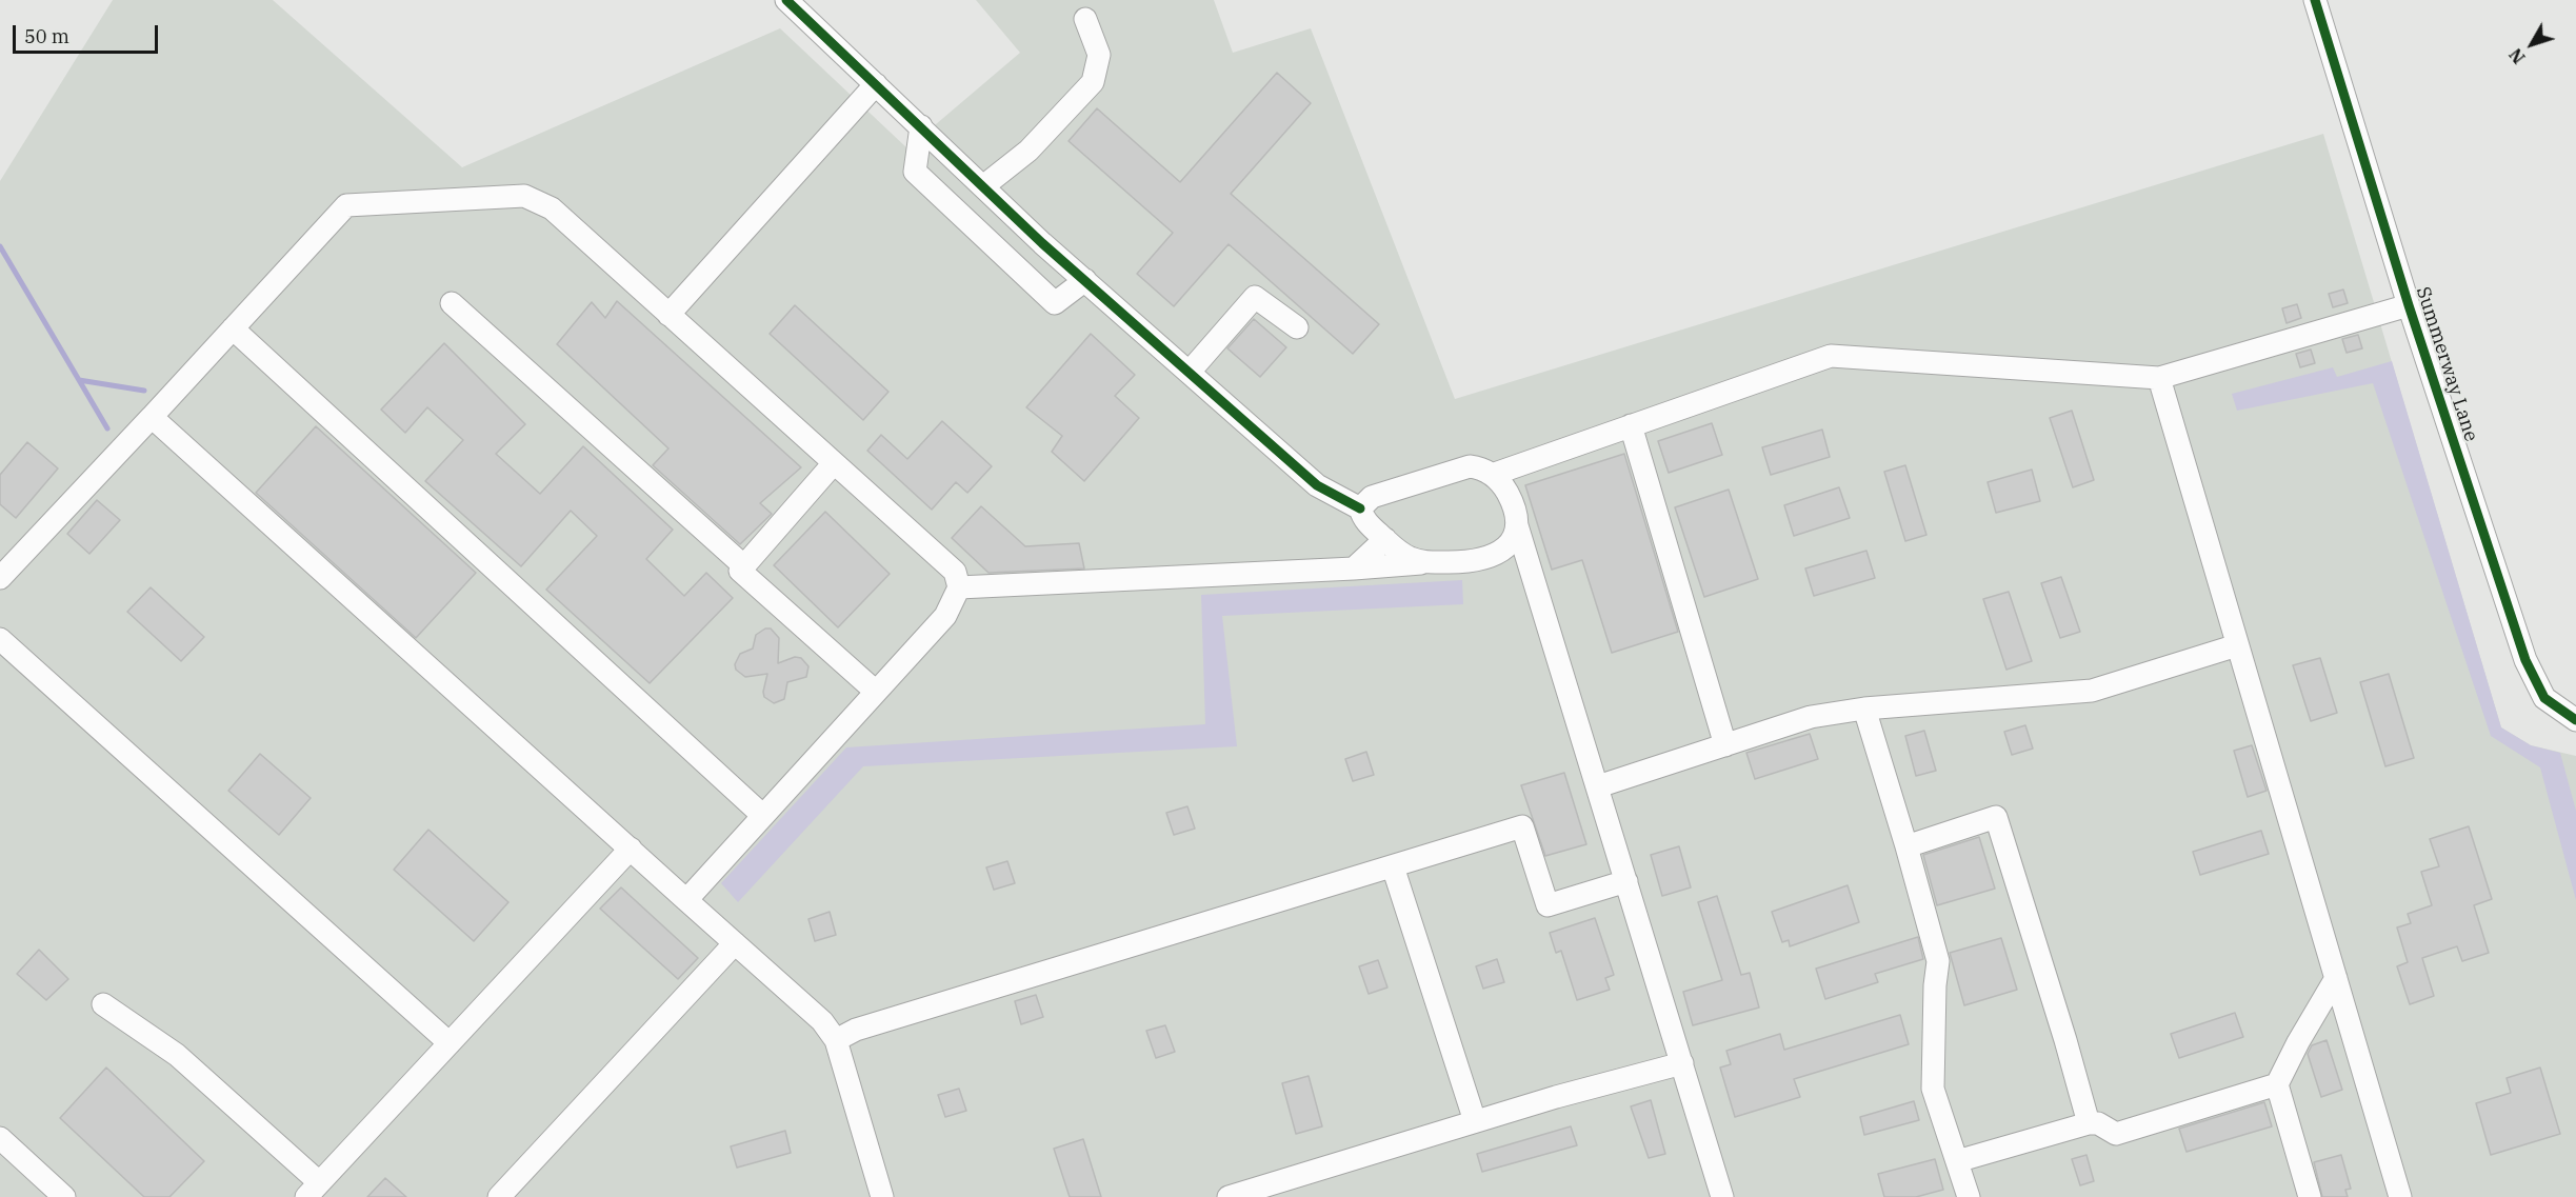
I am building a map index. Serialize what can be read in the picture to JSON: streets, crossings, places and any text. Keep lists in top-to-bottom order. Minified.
{"streets":{"street":["Summerway Lane"]},"scale_bar":"50 m","north":"bottom left"}
